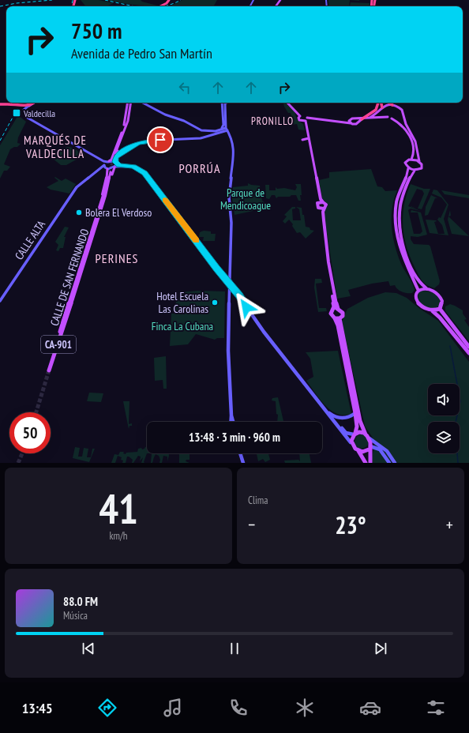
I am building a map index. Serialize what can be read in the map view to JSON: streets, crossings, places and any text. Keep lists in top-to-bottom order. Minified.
{"streets":{"main road":["CALLE ALTA","CALLE DE SAN FERNANDO","CA-901"]},"districts":["PRONILLO","MARQUÉS DE VALDECILLA","PORRÚA","PERINES"],"parks":["Parque de Mendicoague","Finca La Cubana"],"places":{"transit":["Valdecilla"],"other":["Bolera El Verdoso","Hotel Escuela Las Carolinas"]},"page":{"turn":["750 m","Avenida de Pedro San Martín"],"limit":"50","trip":"13:48 · 3 min · 960 m","tile":[["41","km/h"],"Clima"],"heat":["−","23°","+"],"song":["88.0 FM","Música"],"tabs":"13:45"}}
